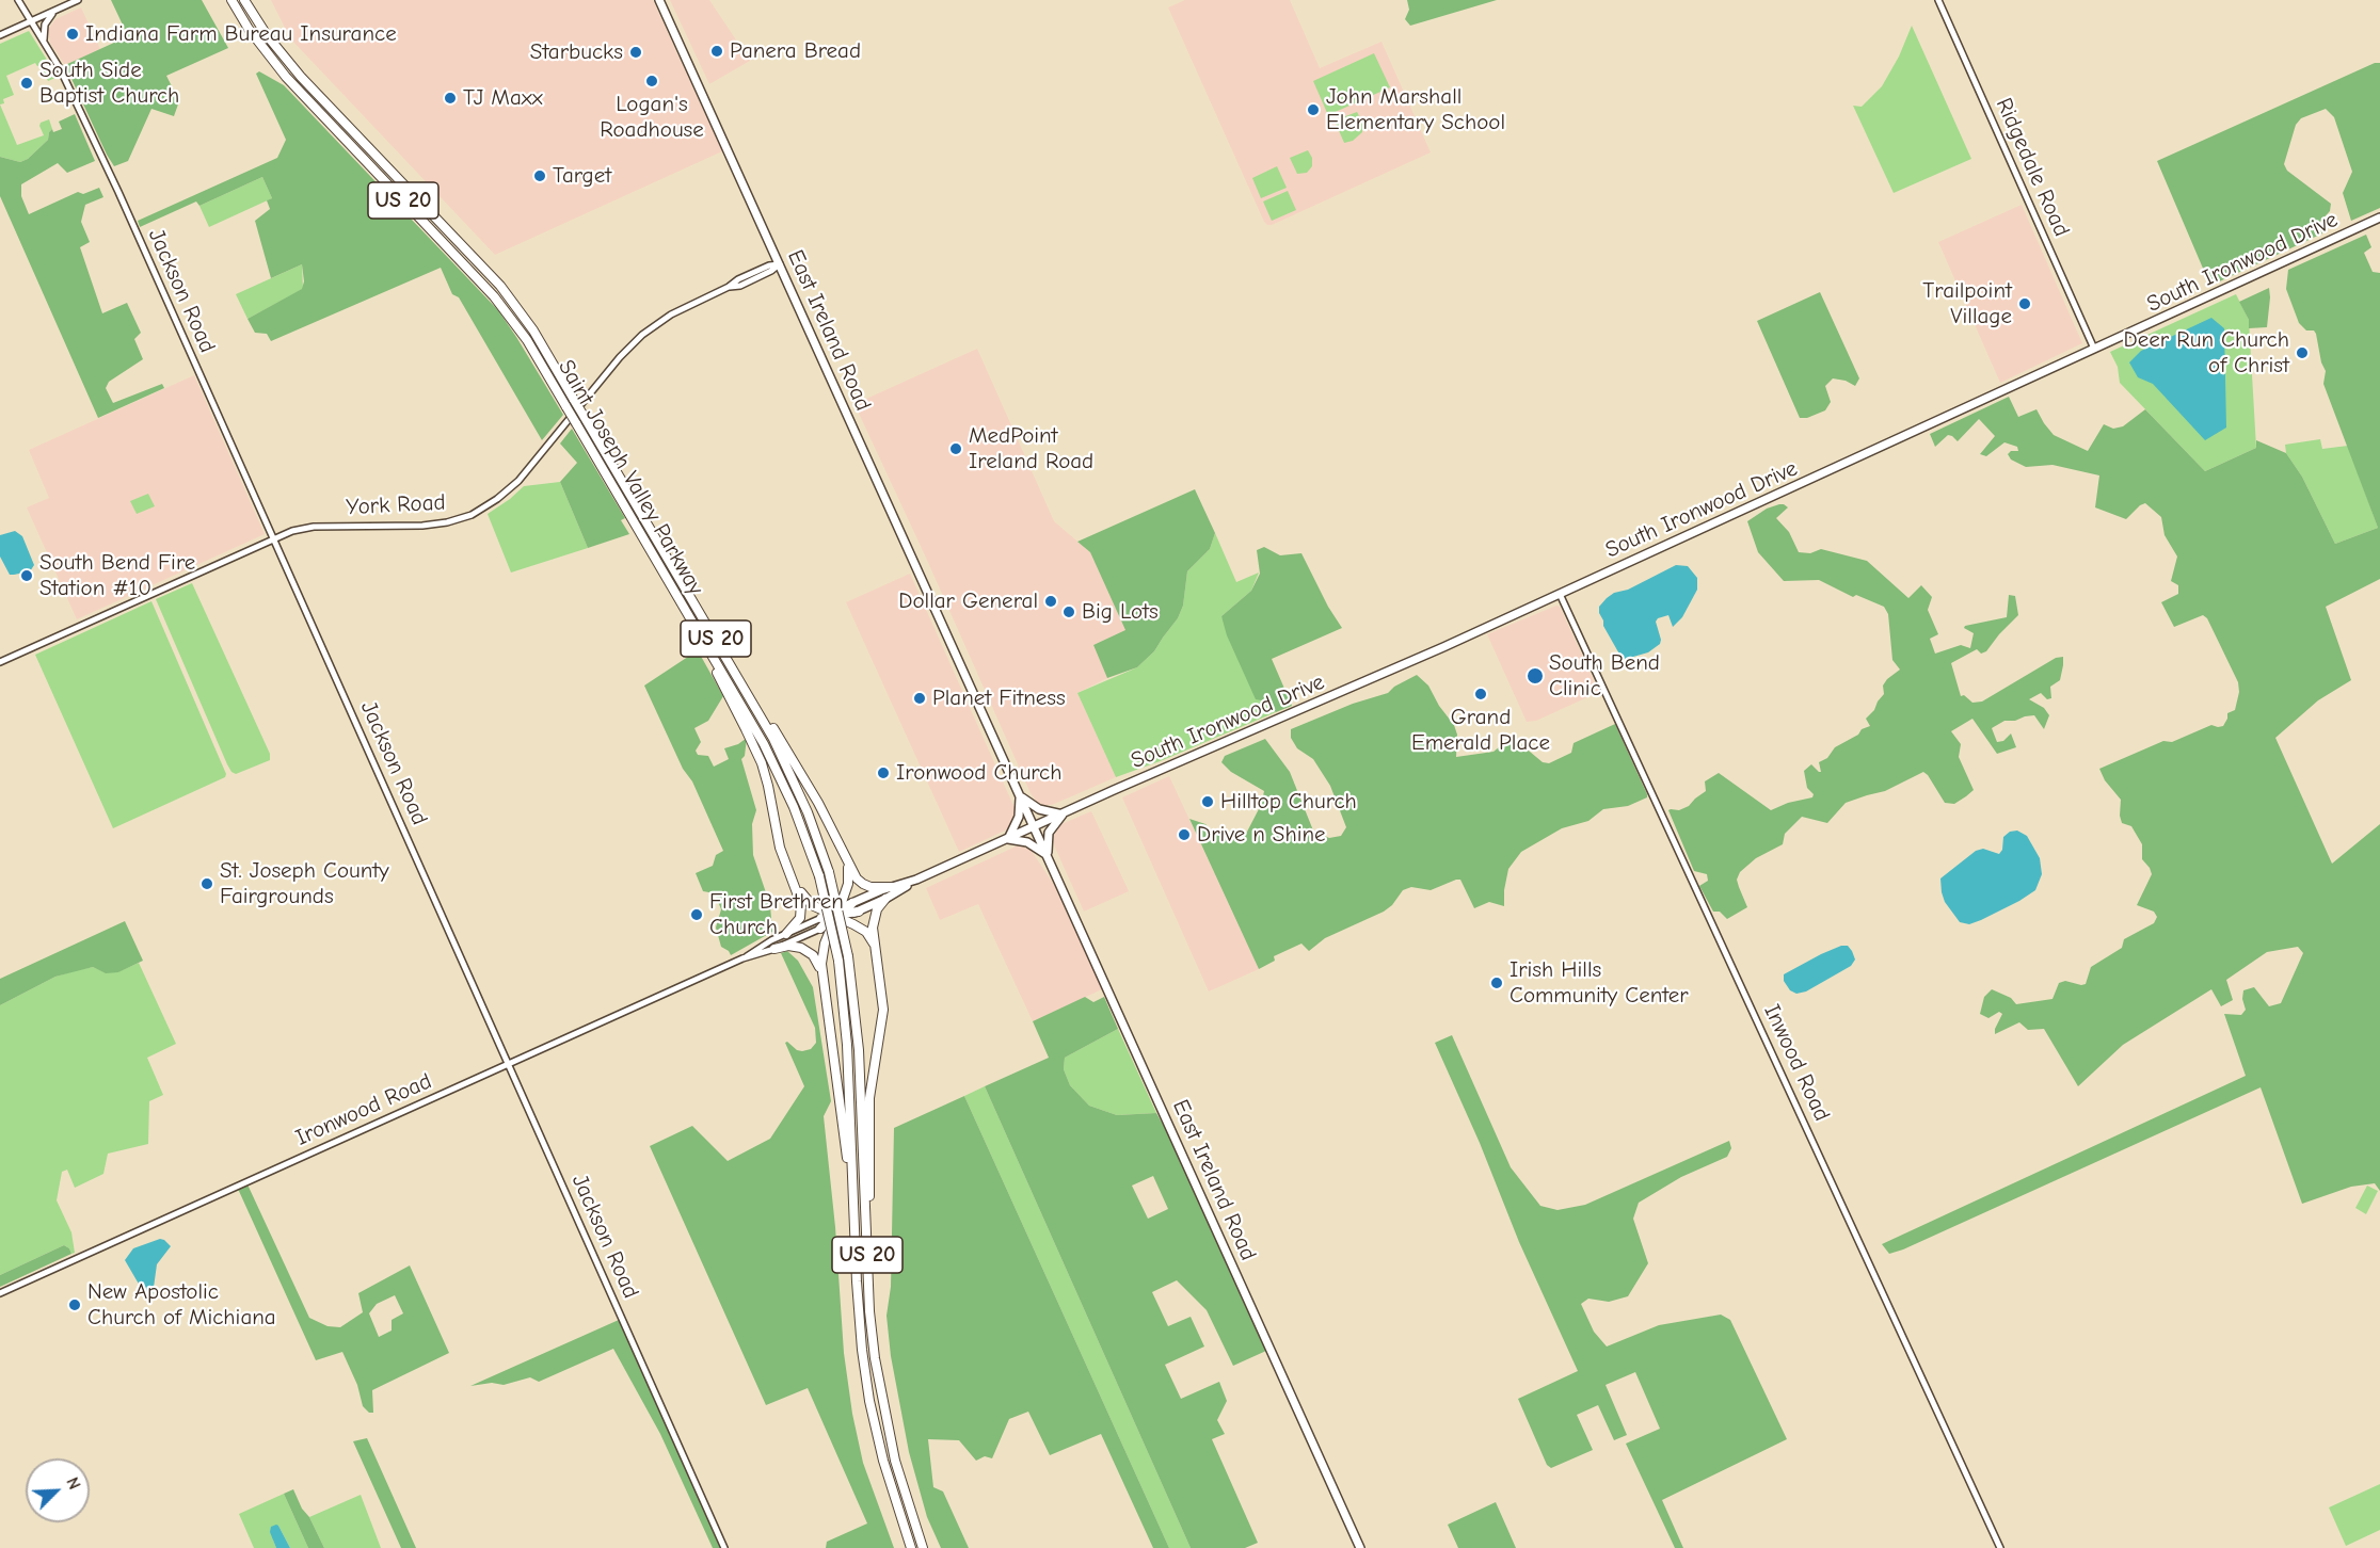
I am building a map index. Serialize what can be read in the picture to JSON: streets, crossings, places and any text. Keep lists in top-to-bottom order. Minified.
{"streets":{"highway":["US 20","Saint Joseph Valley Parkway"],"main road":["South Ironwood Drive","East Ireland Road"],"street":["Ridgedale Road","Jackson Road","York Road","Inwood Road","Ironwood Road"]},"crossings":[["Ridgedale Road","South Ironwood Drive"],["South Ironwood Drive","East Ireland Road"],["South Ironwood Drive","Inwood Road"],["Jackson Road","York Road"],["Jackson Road","Ironwood Road"],["East Ireland Road","York Road"]],"places":["Indiana Farm Bureau Insurance","Panera Bread","Starbucks","Logan's Roadhouse","South Side Baptist Church","TJ Maxx","John Marshall Elementary School","Target","Trailpoint Village","Deer Run Church of Christ","MedPoint Ireland Road","South Bend Fire Station #10","Dollar General","Big Lots","South Bend Clinic","Grand Emerald Place","Planet Fitness","Ironwood Church","Hilltop Church","Drive n Shine","St. Joseph County Fairgrounds","First Brethren Church","Irish Hills Community Center","New Apostolic Church of Michiana"],"north":"top right"}
